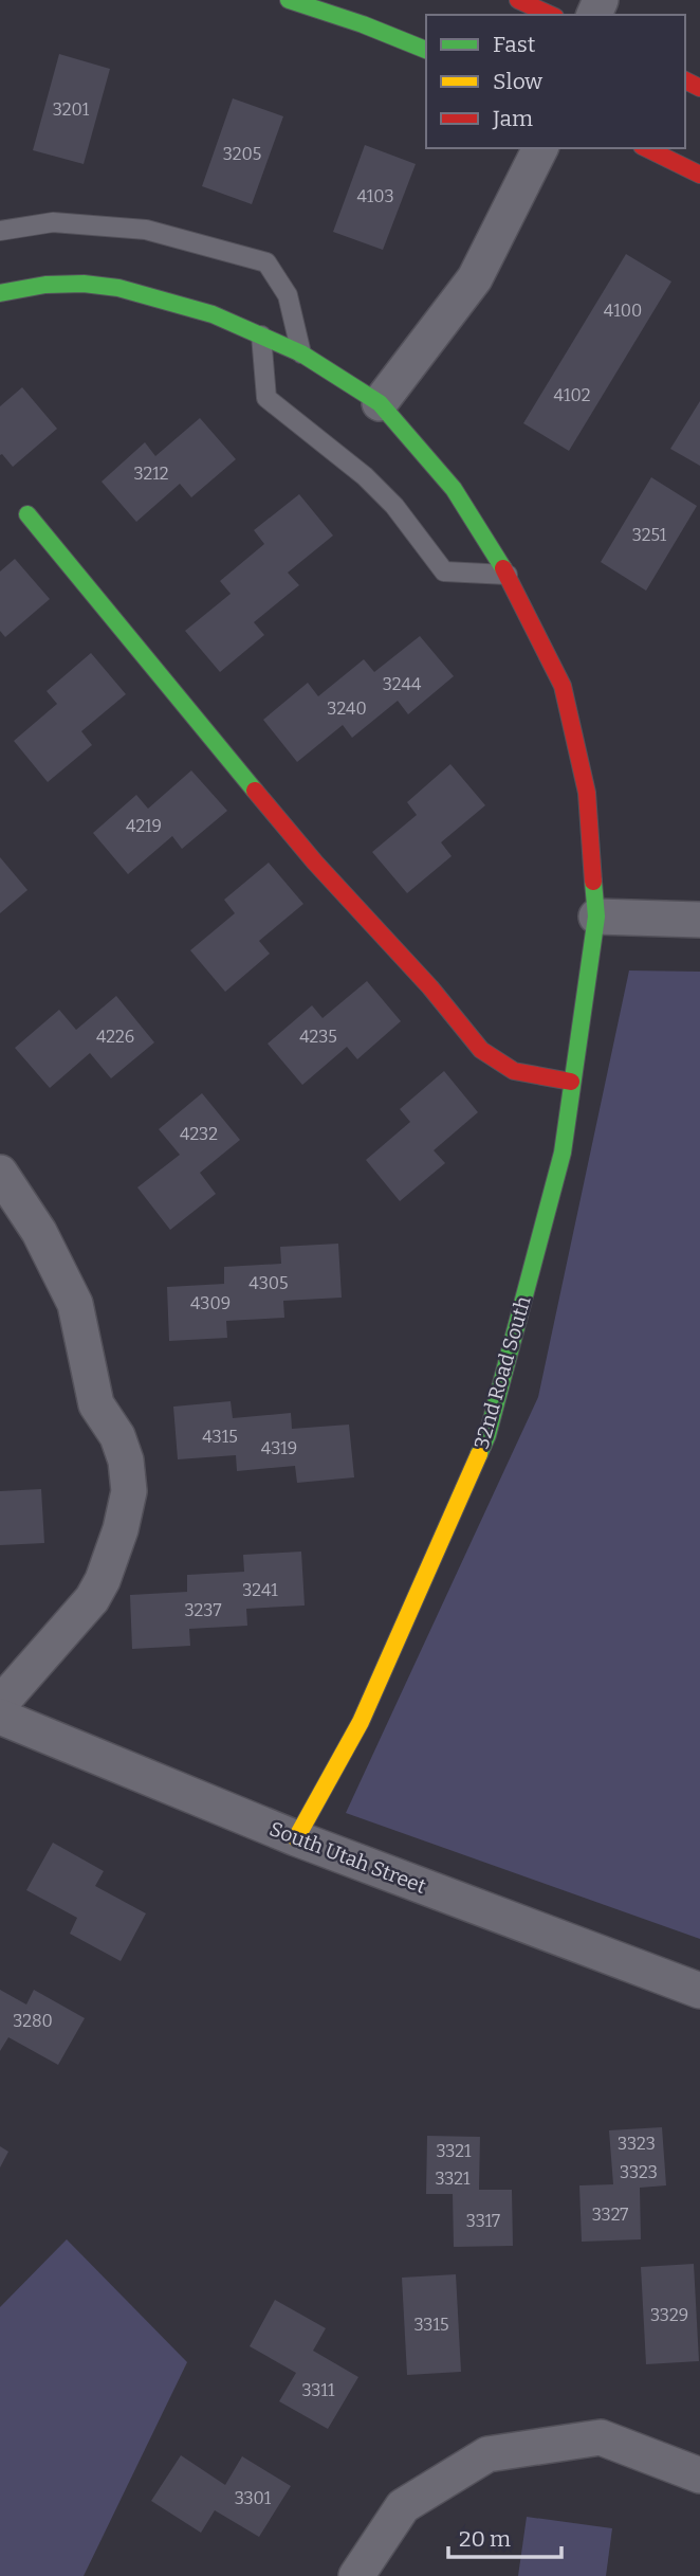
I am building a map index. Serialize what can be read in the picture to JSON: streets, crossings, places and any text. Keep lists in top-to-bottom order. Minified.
{"streets":{"street":["32nd Road South","South Utah Street"]},"crossings":[["32nd Road South","South Utah Street"]],"house_numbers":["3201","3205","4103","4100","4102","3212","3251","3244","3240","4219","4226","4235","4232","4305","4309","4315","4319","3241","3237","3280","3323","3321","3323","3321","3327","3317","3329","3315","3311","3301"],"legend":["Fast","Slow","Jam"],"scale_bar":"20 m"}
